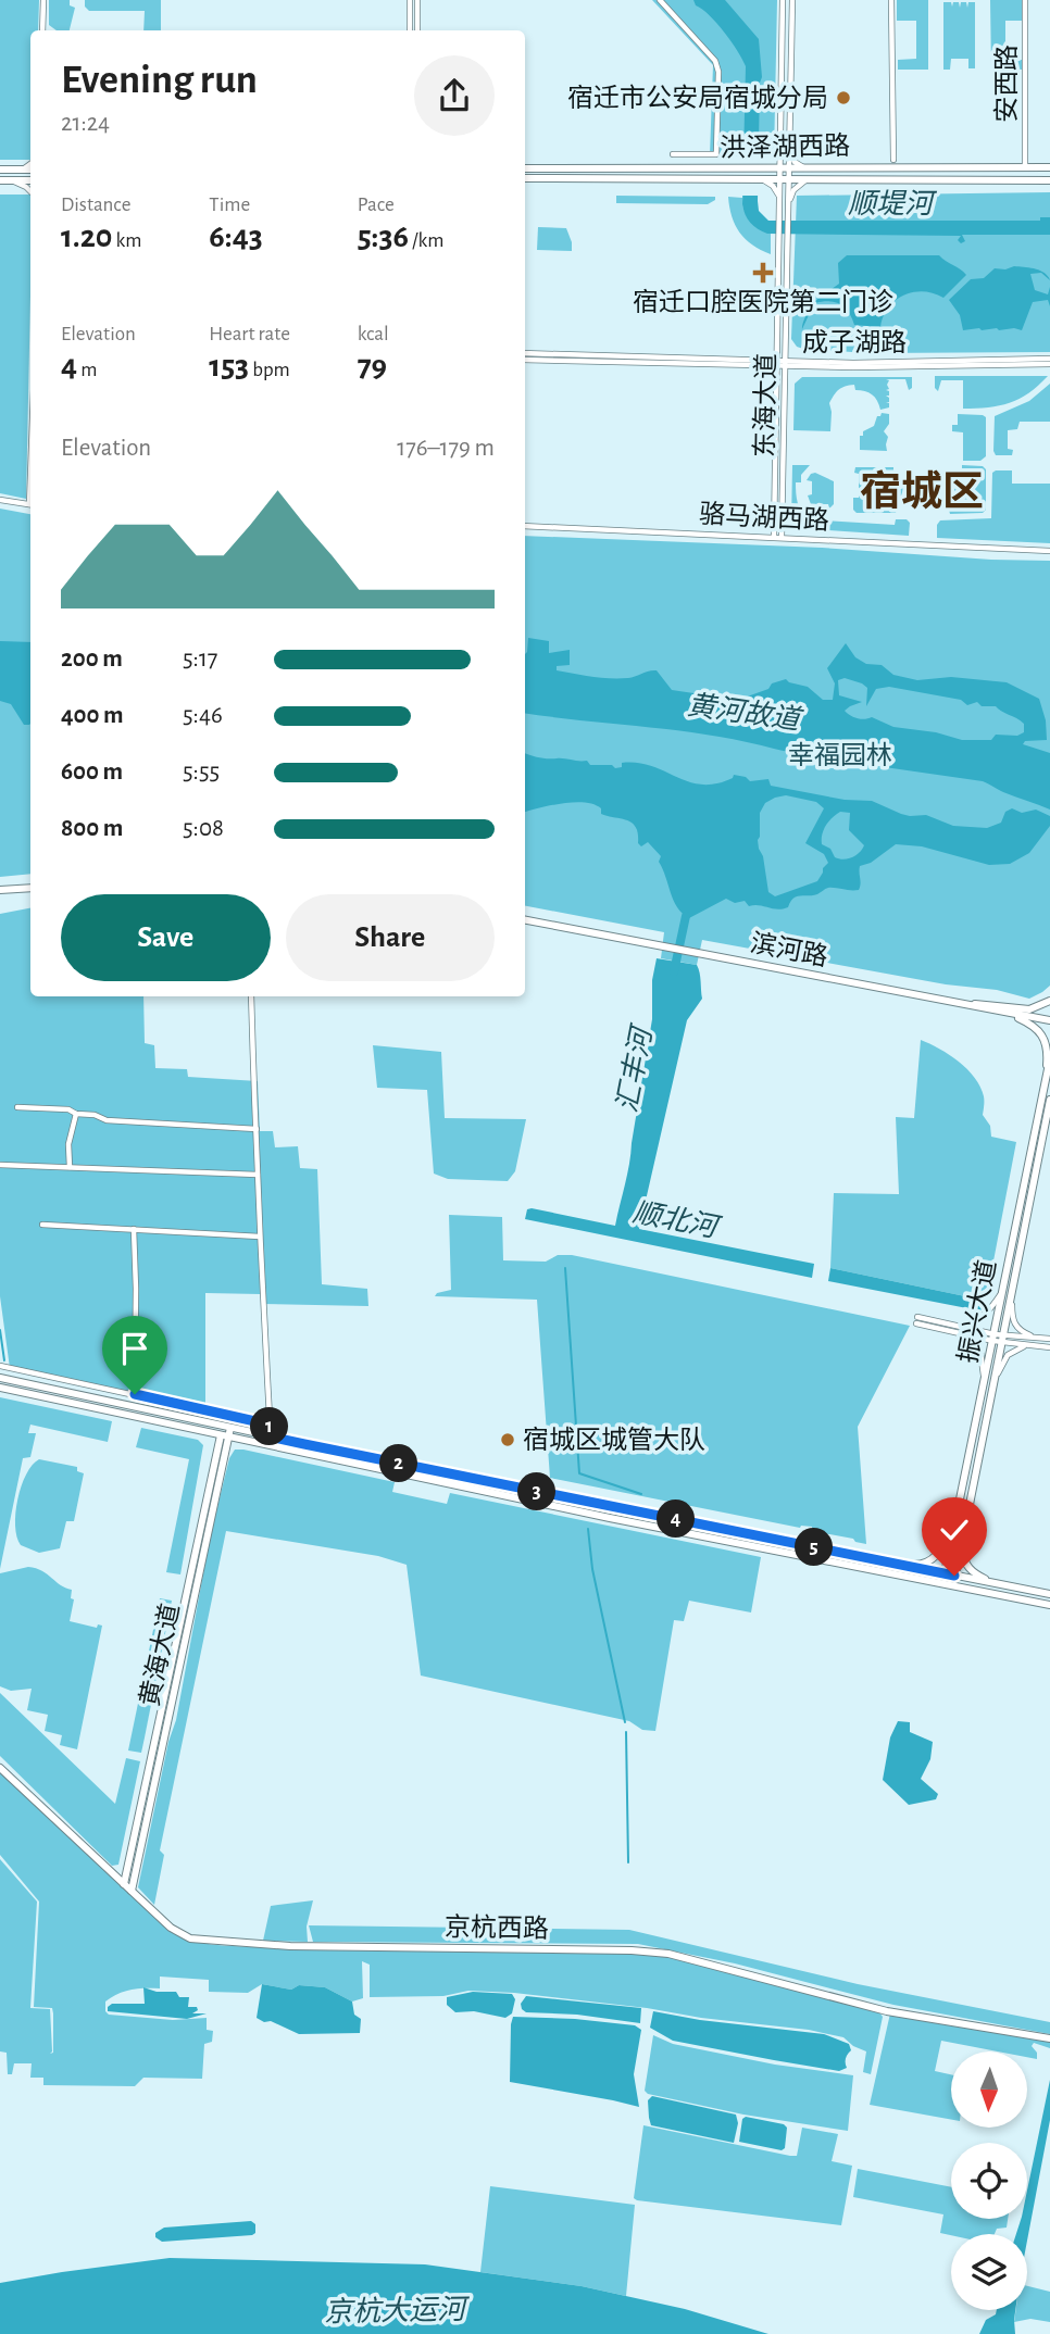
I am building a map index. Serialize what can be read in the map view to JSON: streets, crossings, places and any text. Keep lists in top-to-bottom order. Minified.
{"streets":{"main road":["洪泽湖西路","滨河路","振兴大道","黄海大道","京杭西路"],"street":["安西路","成子湖路","东海大道","骆马湖西路"]},"crossings":[["安西路","洪泽湖西路"],["洪泽湖西路","东海大道"],["成子湖路","东海大道"],["东海大道","骆马湖西路"],["黄海大道","京杭西路"]],"districts":["宿城区"],"water":["顺堤河","黄河故道","汇丰河","顺北河","京杭大运河"],"parks":["幸福园林"],"places":{"other":["宿迁市公安局宿城分局","宿城区城管大队"],"health":["宿迁口腔医院第二门诊"]},"north":"bottom","page":{"heading":["Evening run","21:24"],"stats":[["Distance","1.20 km"],["Time","6:43"],["Pace","5:36 /km"],["Elevation","4 m"],["Heart rate","153 bpm"],["kcal","79"]],"chart":["Elevation","176–179 m"],"list":[{"name":"200 m","note":"5:17"},{"name":"400 m","note":"5:46"},{"name":"600 m","note":"5:55"},{"name":"800 m","note":"5:08"}],"buttons":["Save","Share"],"pins":["1","2","3","4","5"]}}
